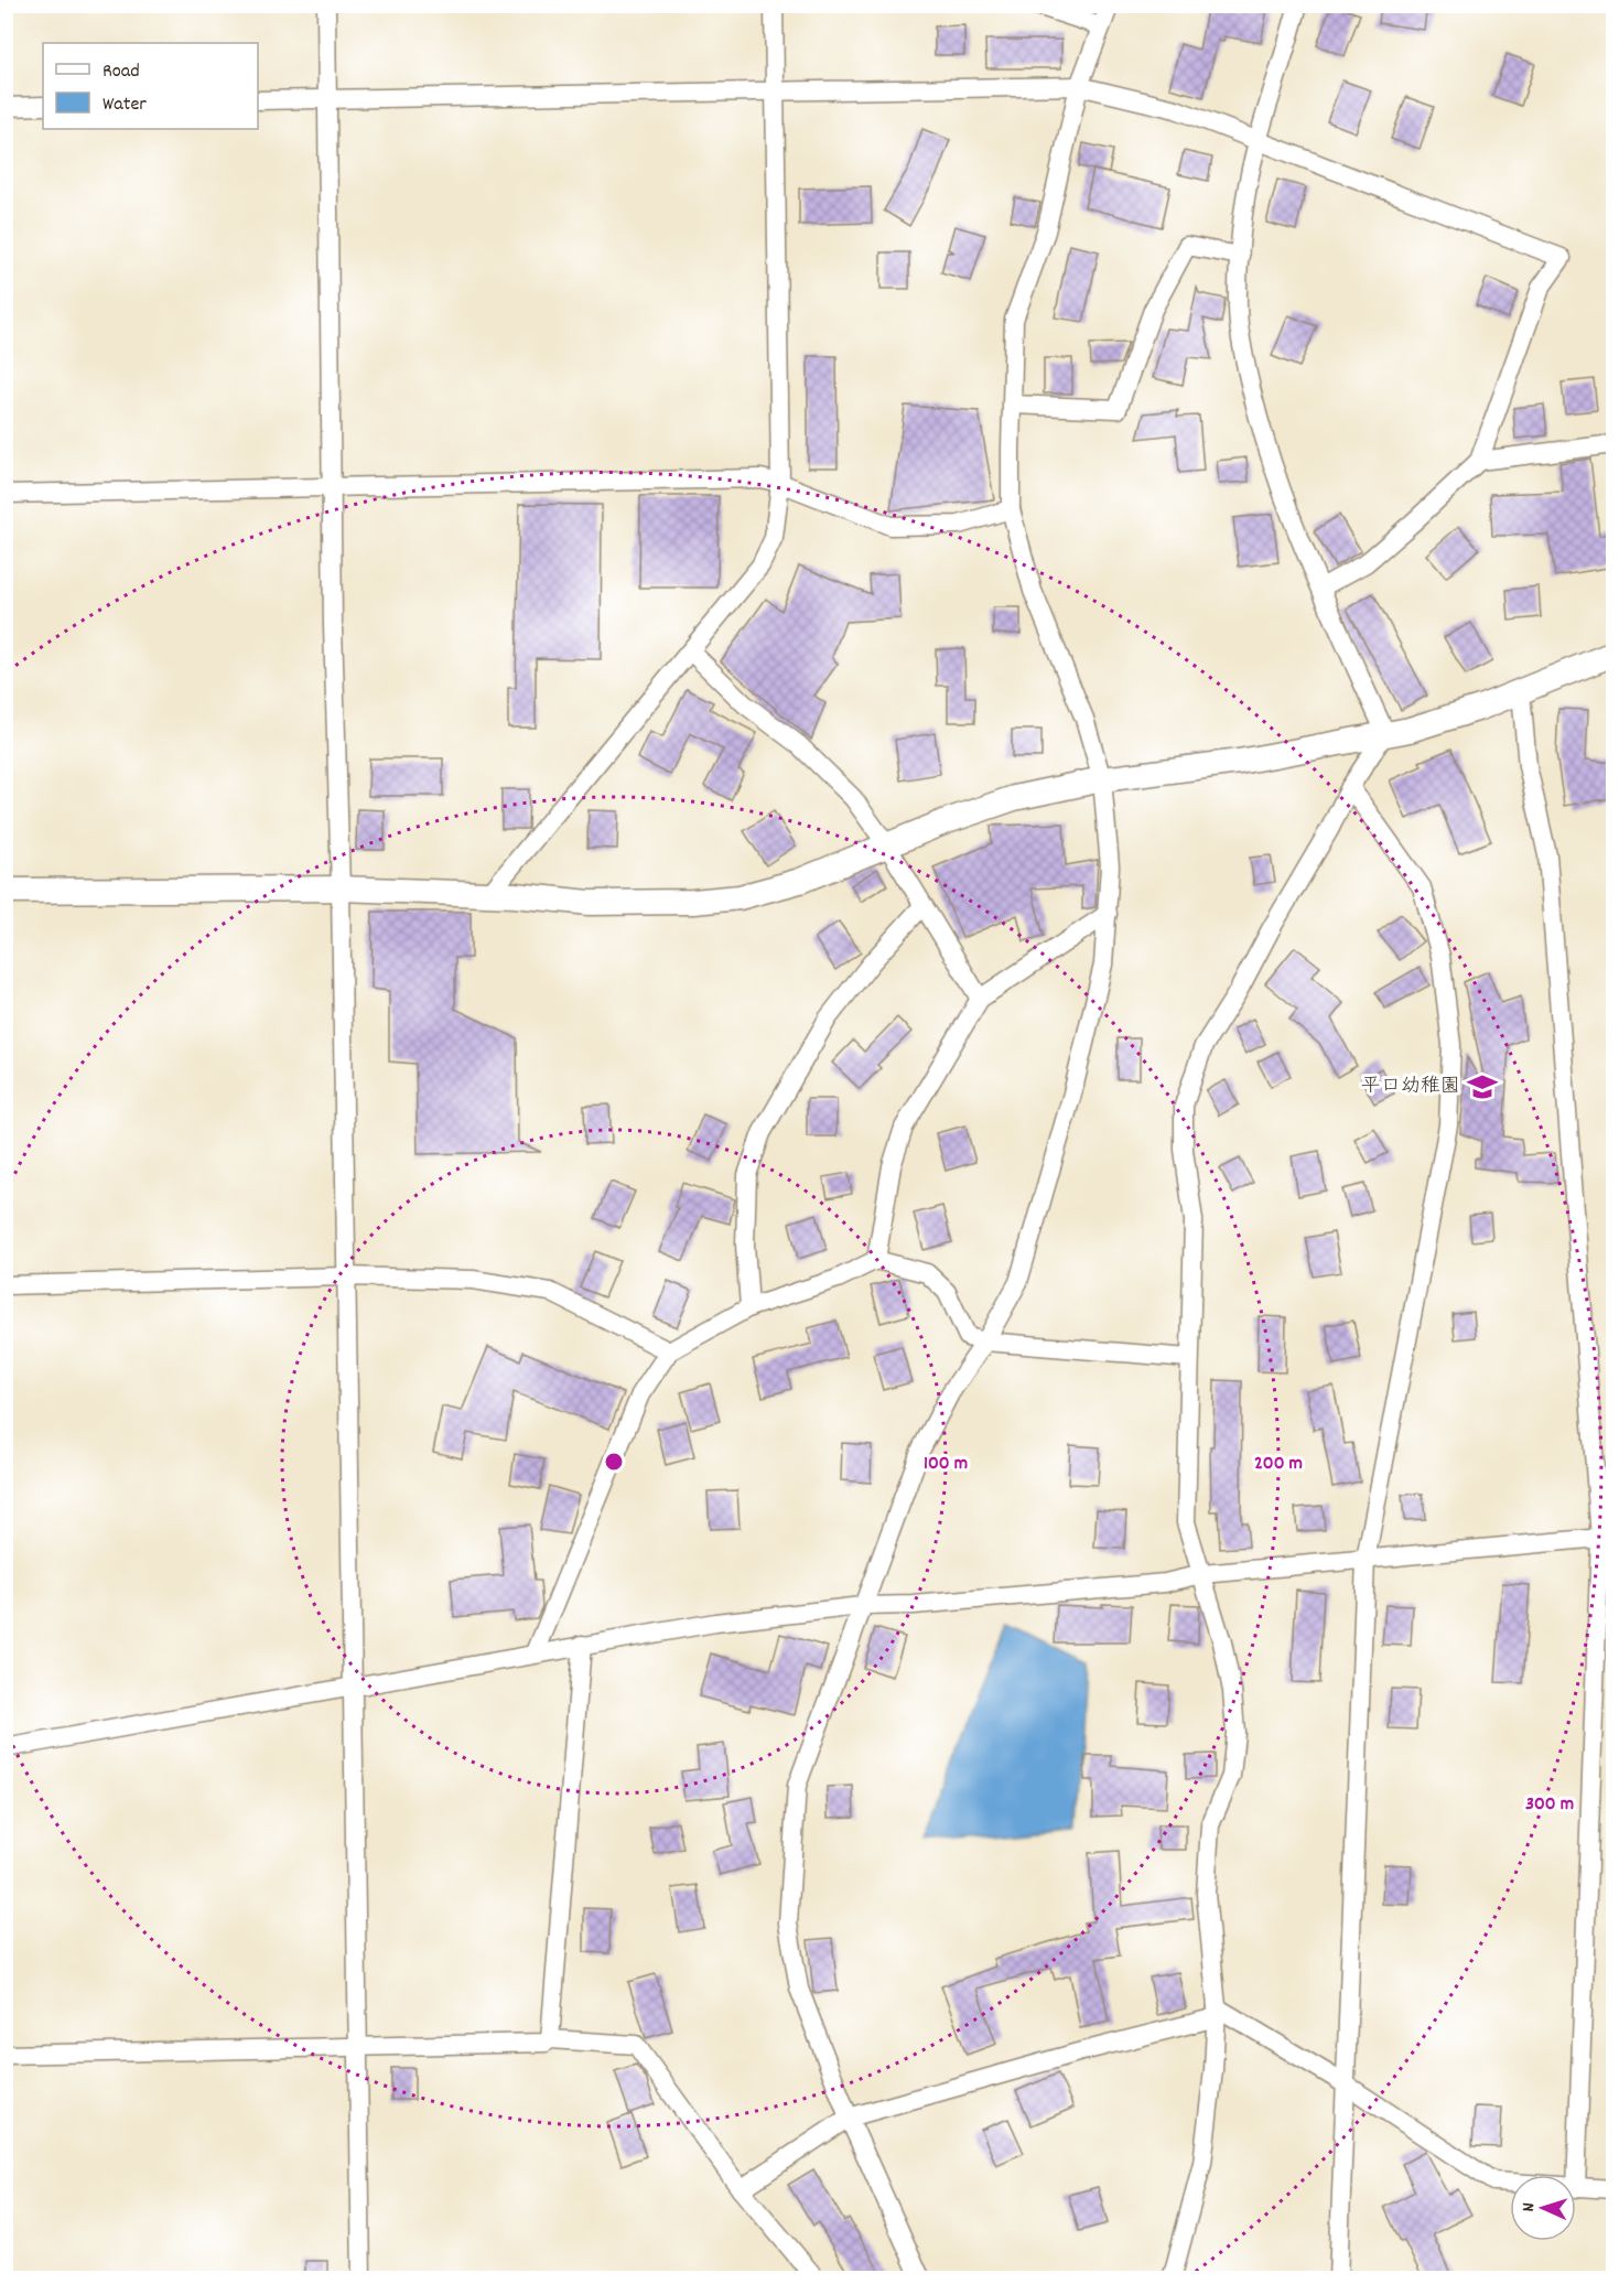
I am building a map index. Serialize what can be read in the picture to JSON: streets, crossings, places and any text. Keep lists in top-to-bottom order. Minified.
{"places":{"school or university":["平口幼稚園"]},"legend":["Road","Water"],"north":"left","rings":["100 m","200 m","300 m"]}
